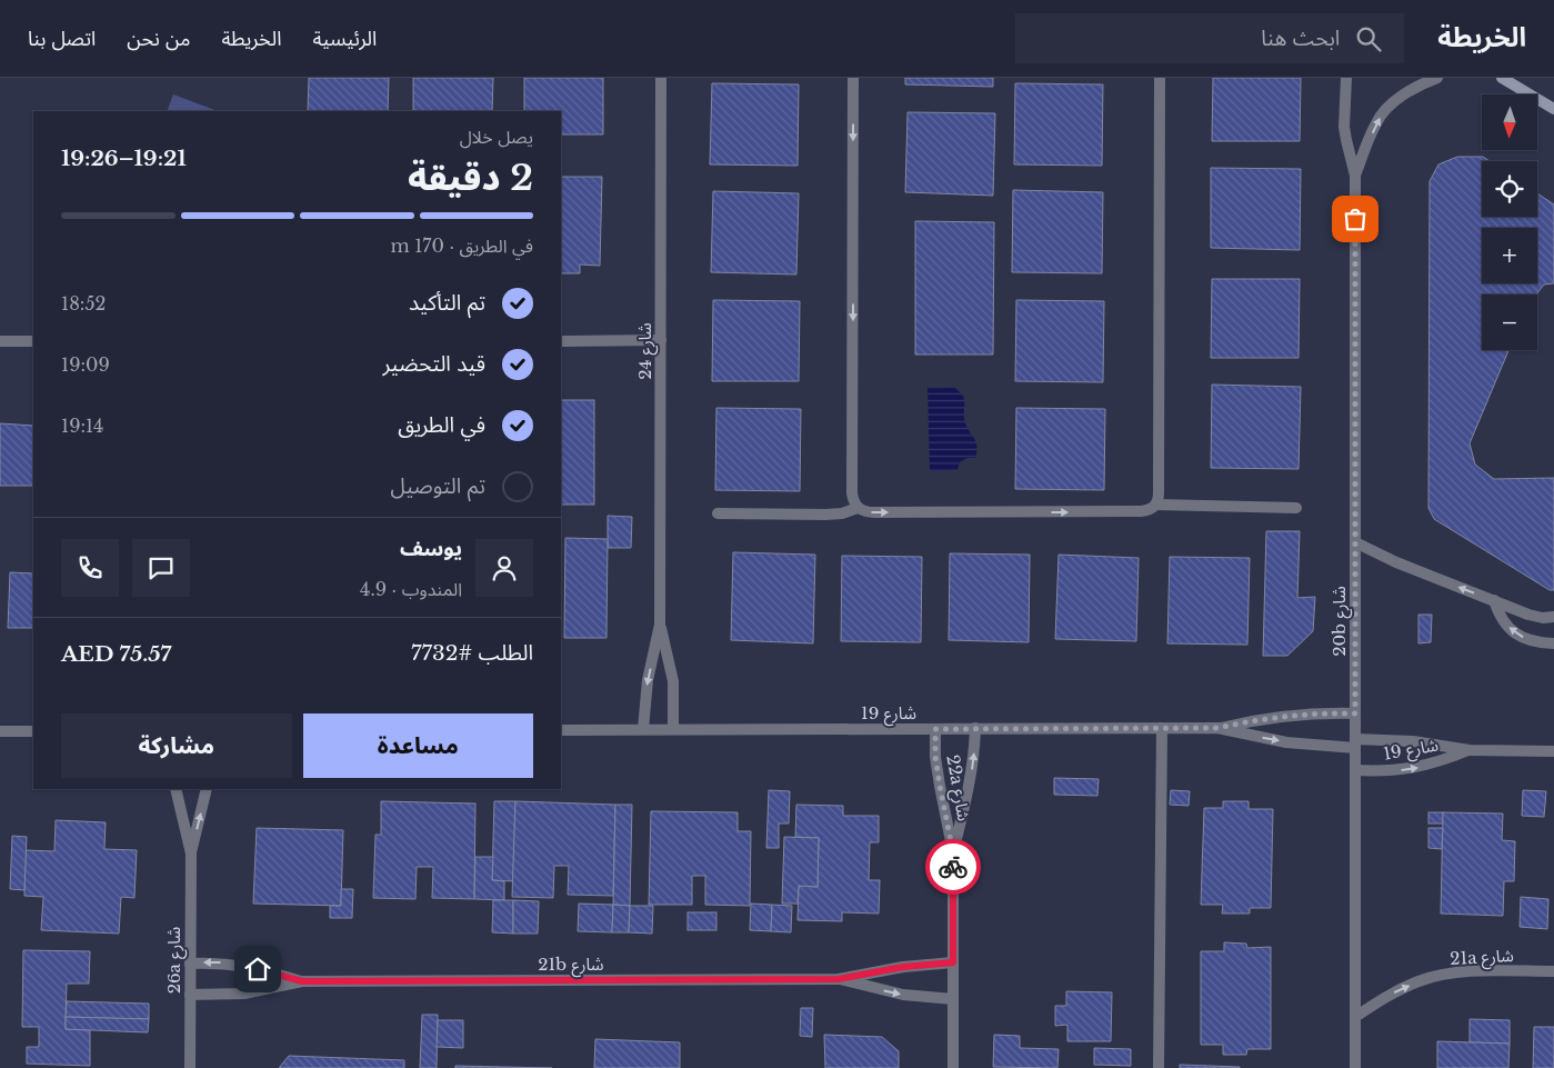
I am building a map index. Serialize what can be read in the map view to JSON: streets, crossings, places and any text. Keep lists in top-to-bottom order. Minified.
{"streets":{"street":["شارع 24","20b شارع","شارع 19","22a شارع","21a شارع","26a شارع","21b شارع"]},"crossings":[["20b شارع","شارع 19"],["20b شارع","21a شارع"],["شارع 19","22a شارع"],["22a شارع","21b شارع"],["26a شارع","21b شارع"]],"one_way":["21a شارع"],"north":"bottom","page":{"header":"الخريطة","search":"ابحث هنا","nav":["الرئيسية","الخريطة","من نحن","اتصل بنا"],"map_buttons":["+","−"],"heading":["2 دقيقة","يصل خلال","19:21–19:26"],"panel":["يوسف","المندوب · 4.9","الطلب #7732","AED 75.57"],"bar":"في الطريق · 170 m","list":[["تم التأكيد","18:52"],["قيد التحضير","19:09"],["في الطريق","19:14"],"تم التوصيل"],"buttons":["مساعدة","مشاركة"]}}
